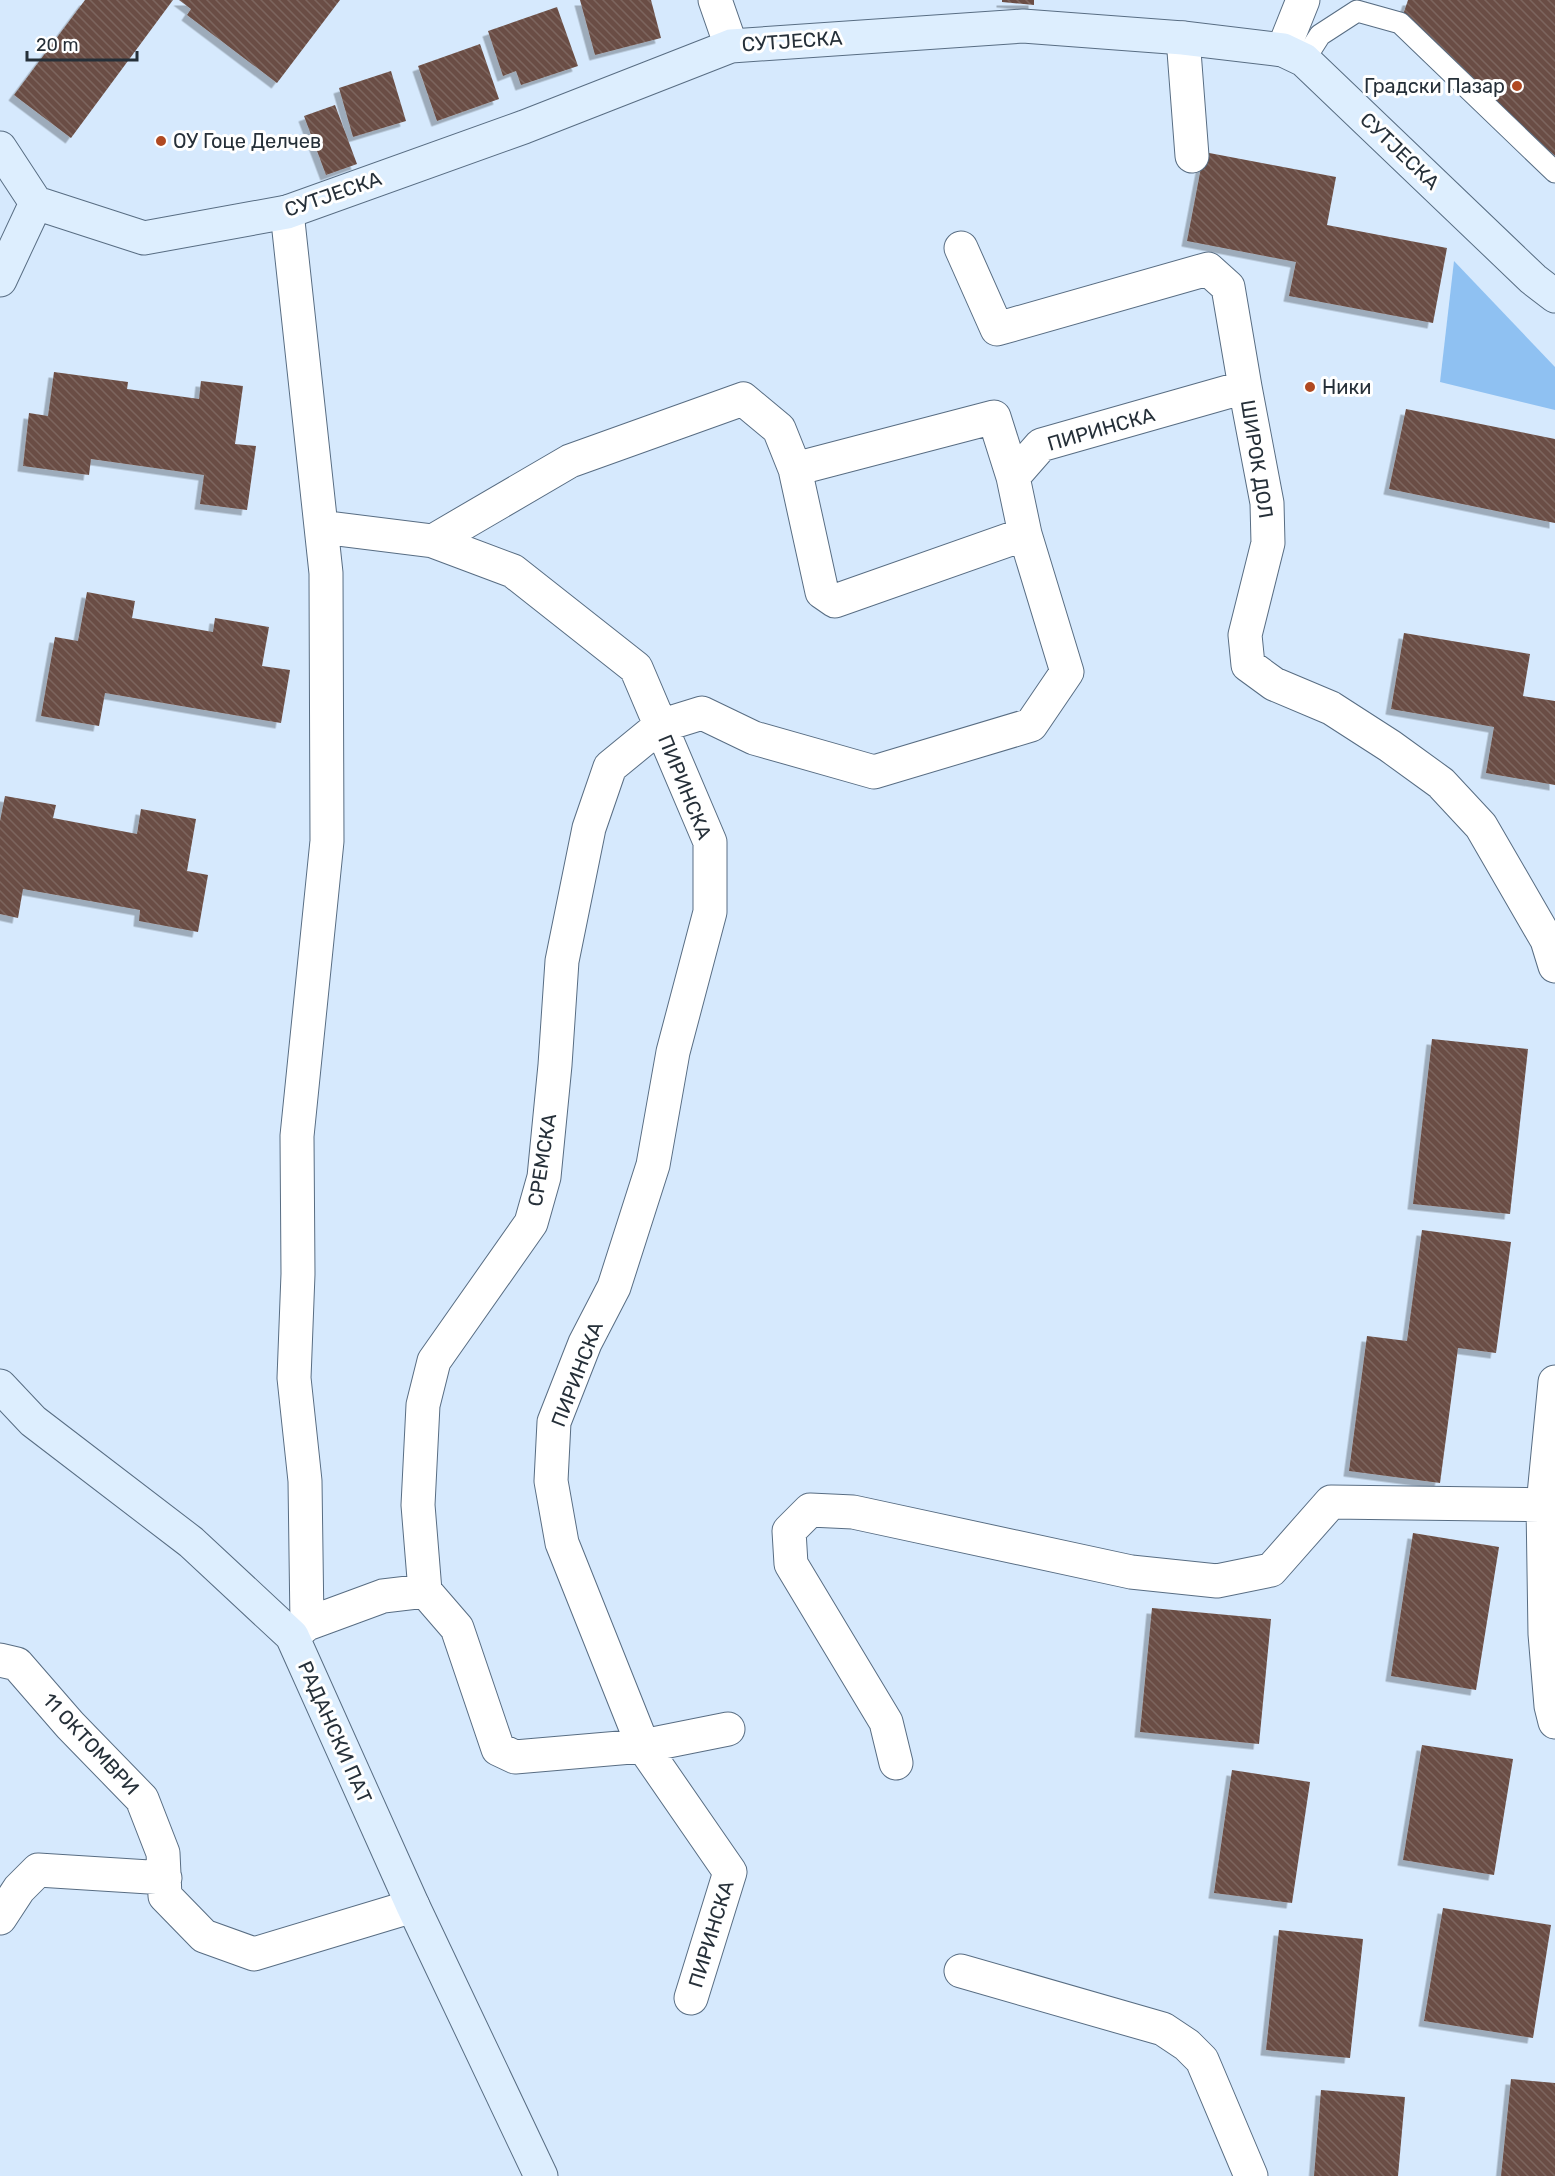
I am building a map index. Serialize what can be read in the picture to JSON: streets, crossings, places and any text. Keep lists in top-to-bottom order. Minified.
{"streets":{"street":["СУТЈЕСКА","ПИРИНСКА","ШИРОК ДОЛ","СРЕМСКА","РАДАНСКИ ПАТ","11 ОКТОМВРИ"]},"crossings":[["ПИРИНСКА","ШИРОК ДОЛ"],["ПИРИНСКА","СРЕМСКА"],["РАДАНСКИ ПАТ","11 ОКТОМВРИ"]],"places":["Градски Пазар","ОУ Гоце Делчев","Ники"],"scale_bar":"20 m"}
